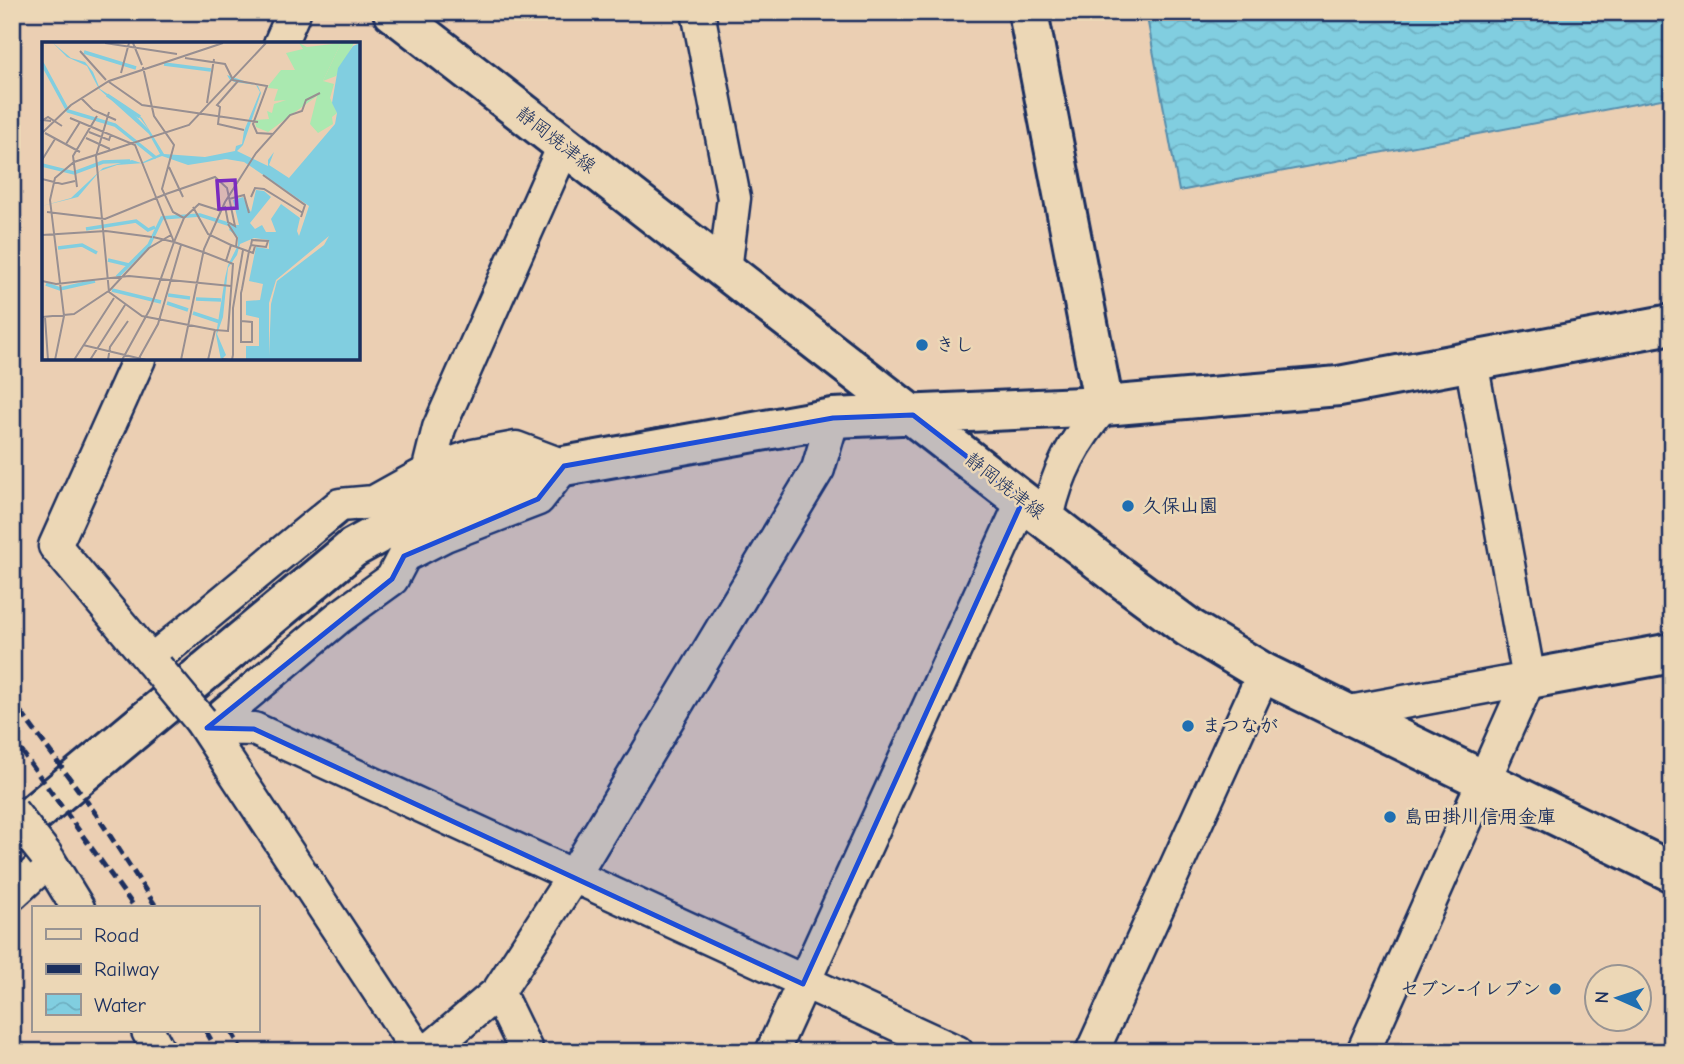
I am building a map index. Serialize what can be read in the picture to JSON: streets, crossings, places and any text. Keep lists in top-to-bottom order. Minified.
{"streets":{"street":["静岡焼津線"]},"places":["きし","久保山園","まつなが","島田掛川信用金庫","セブン-イレブン"],"legend":["Road","Railway","Water"],"north":"left"}
